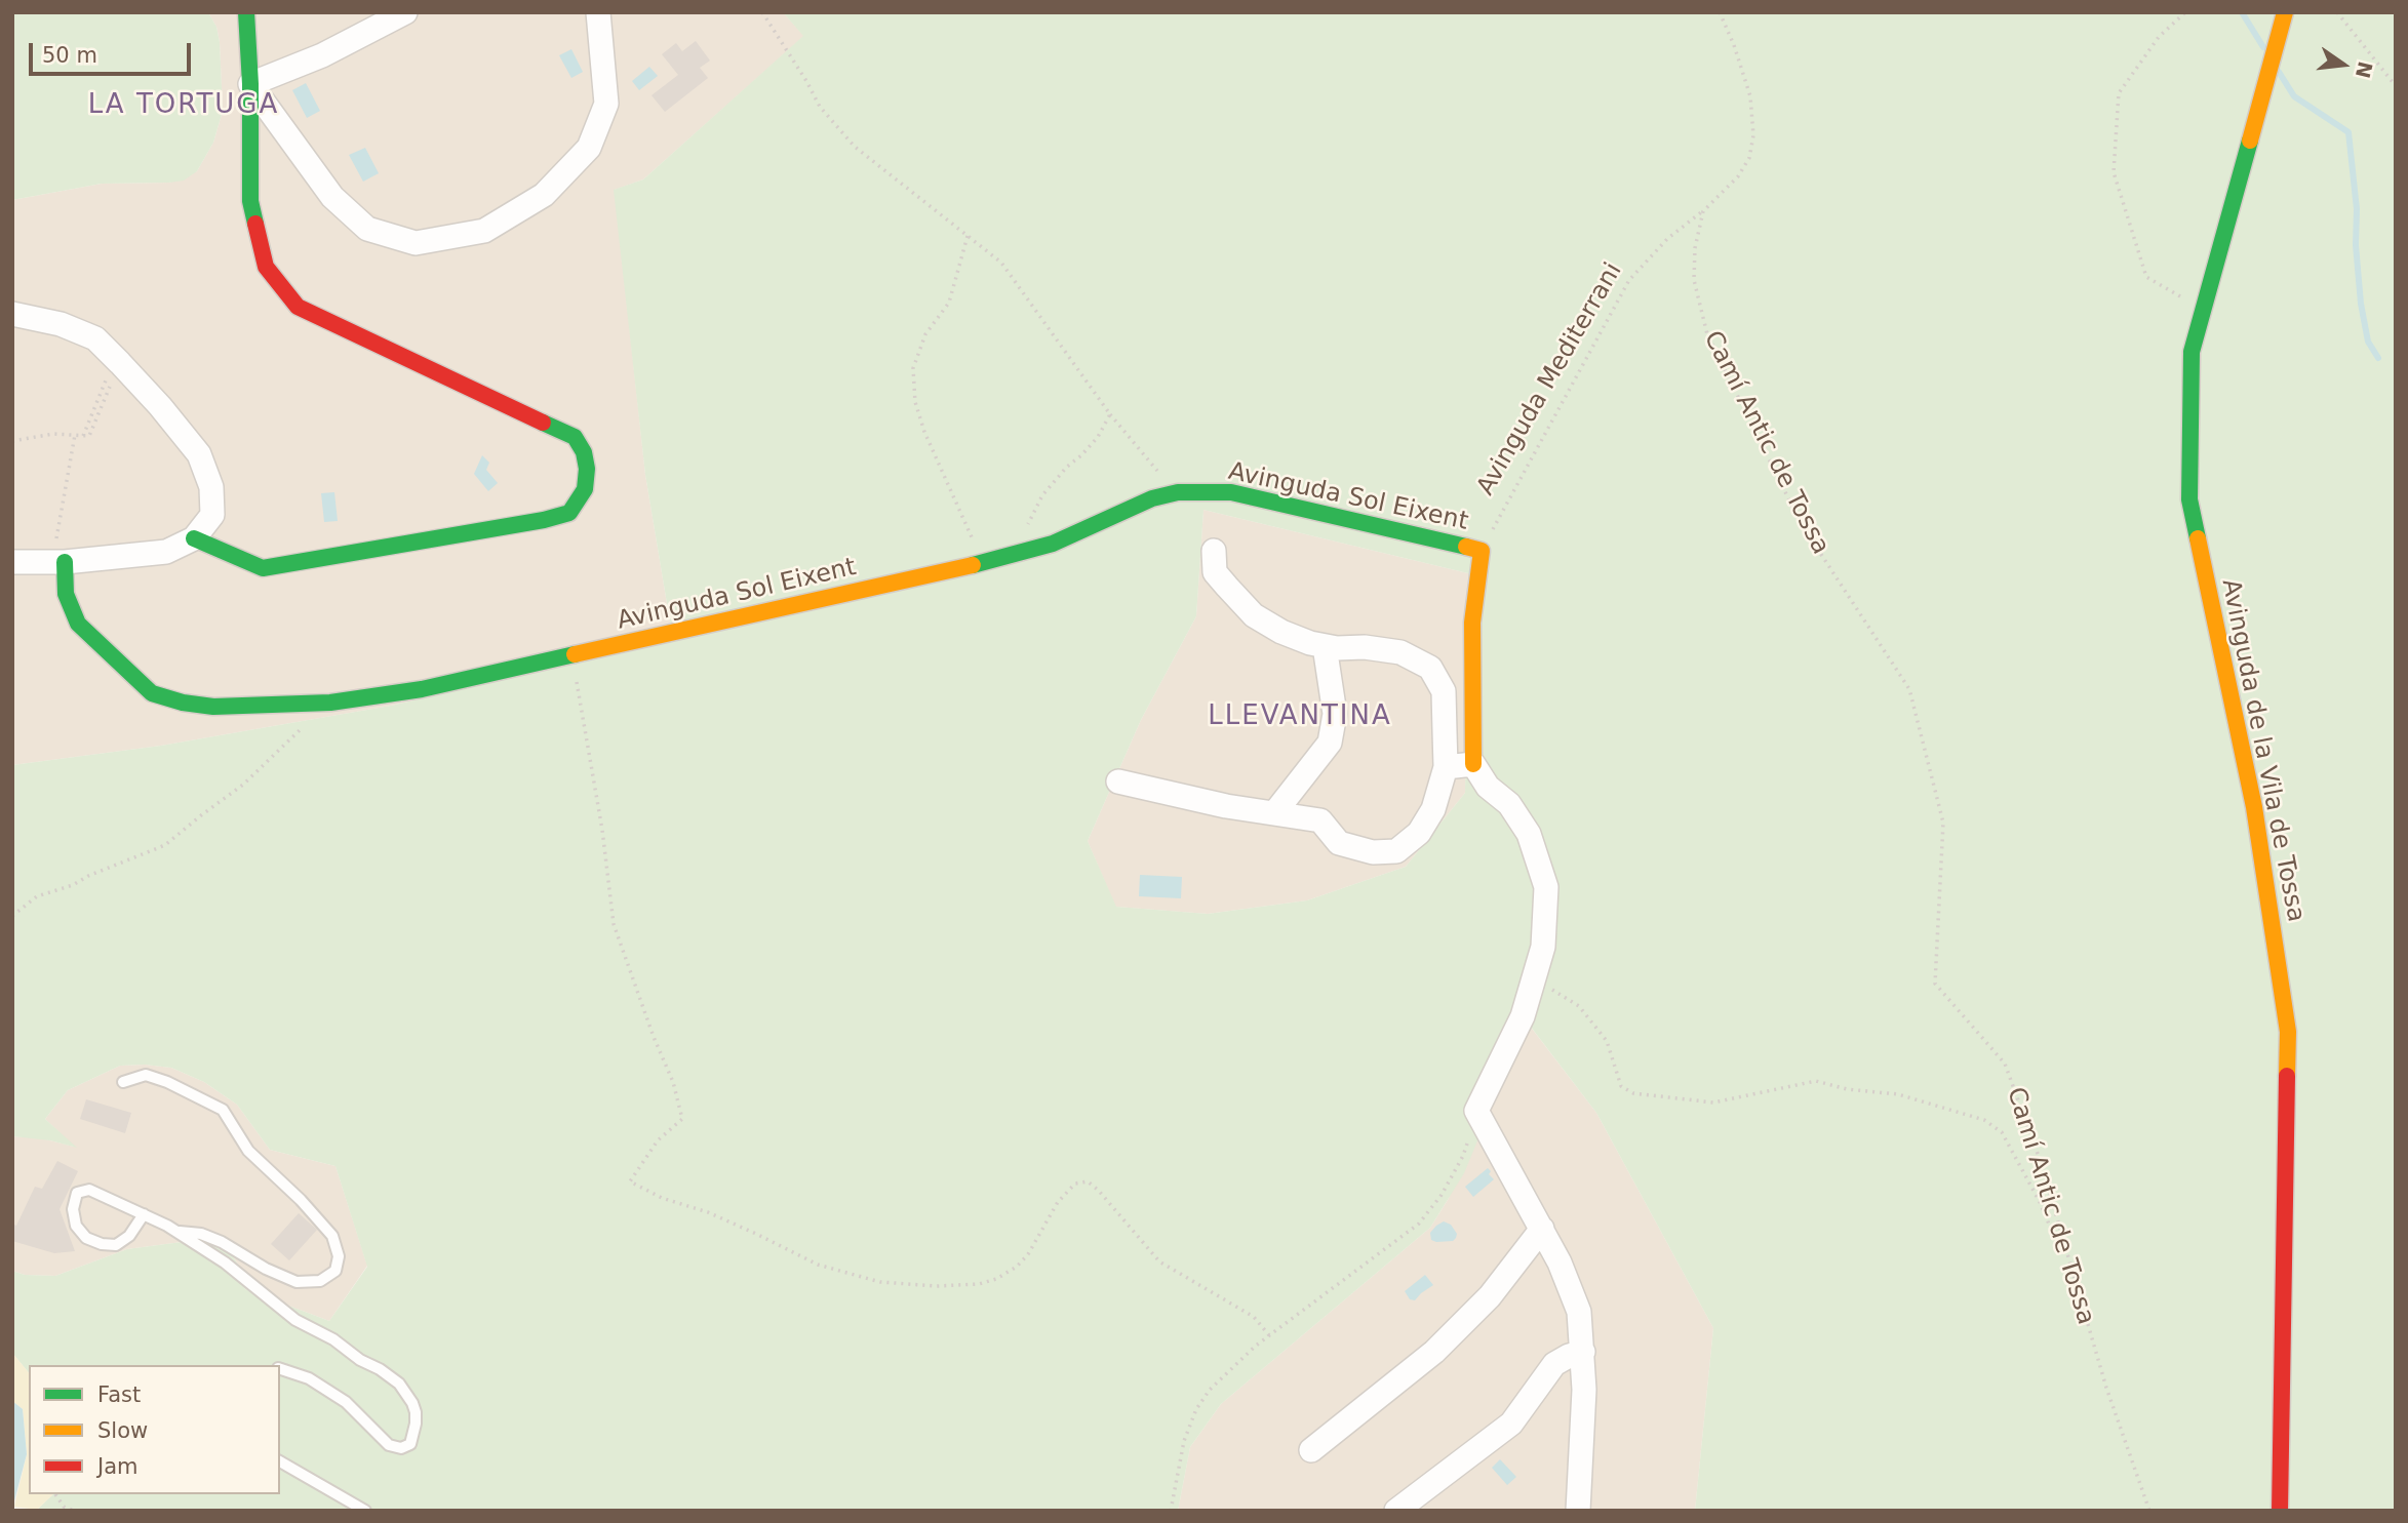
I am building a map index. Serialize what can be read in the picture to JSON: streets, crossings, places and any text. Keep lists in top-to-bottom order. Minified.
{"streets":{"street":["Avinguda Sol Eixent","Avinguda de la Vila de Tossa"],"path":["Avinguda Mediterrani","Camí Antic de Tossa"]},"crossings":[["Avinguda Mediterrani","Camí Antic de Tossa"],["Avinguda Mediterrani","Avinguda Sol Eixent"]],"districts":["LA TORTUGA","LLEVANTINA"],"legend":["Fast","Slow","Jam"],"scale_bar":"50 m","north":"right"}
